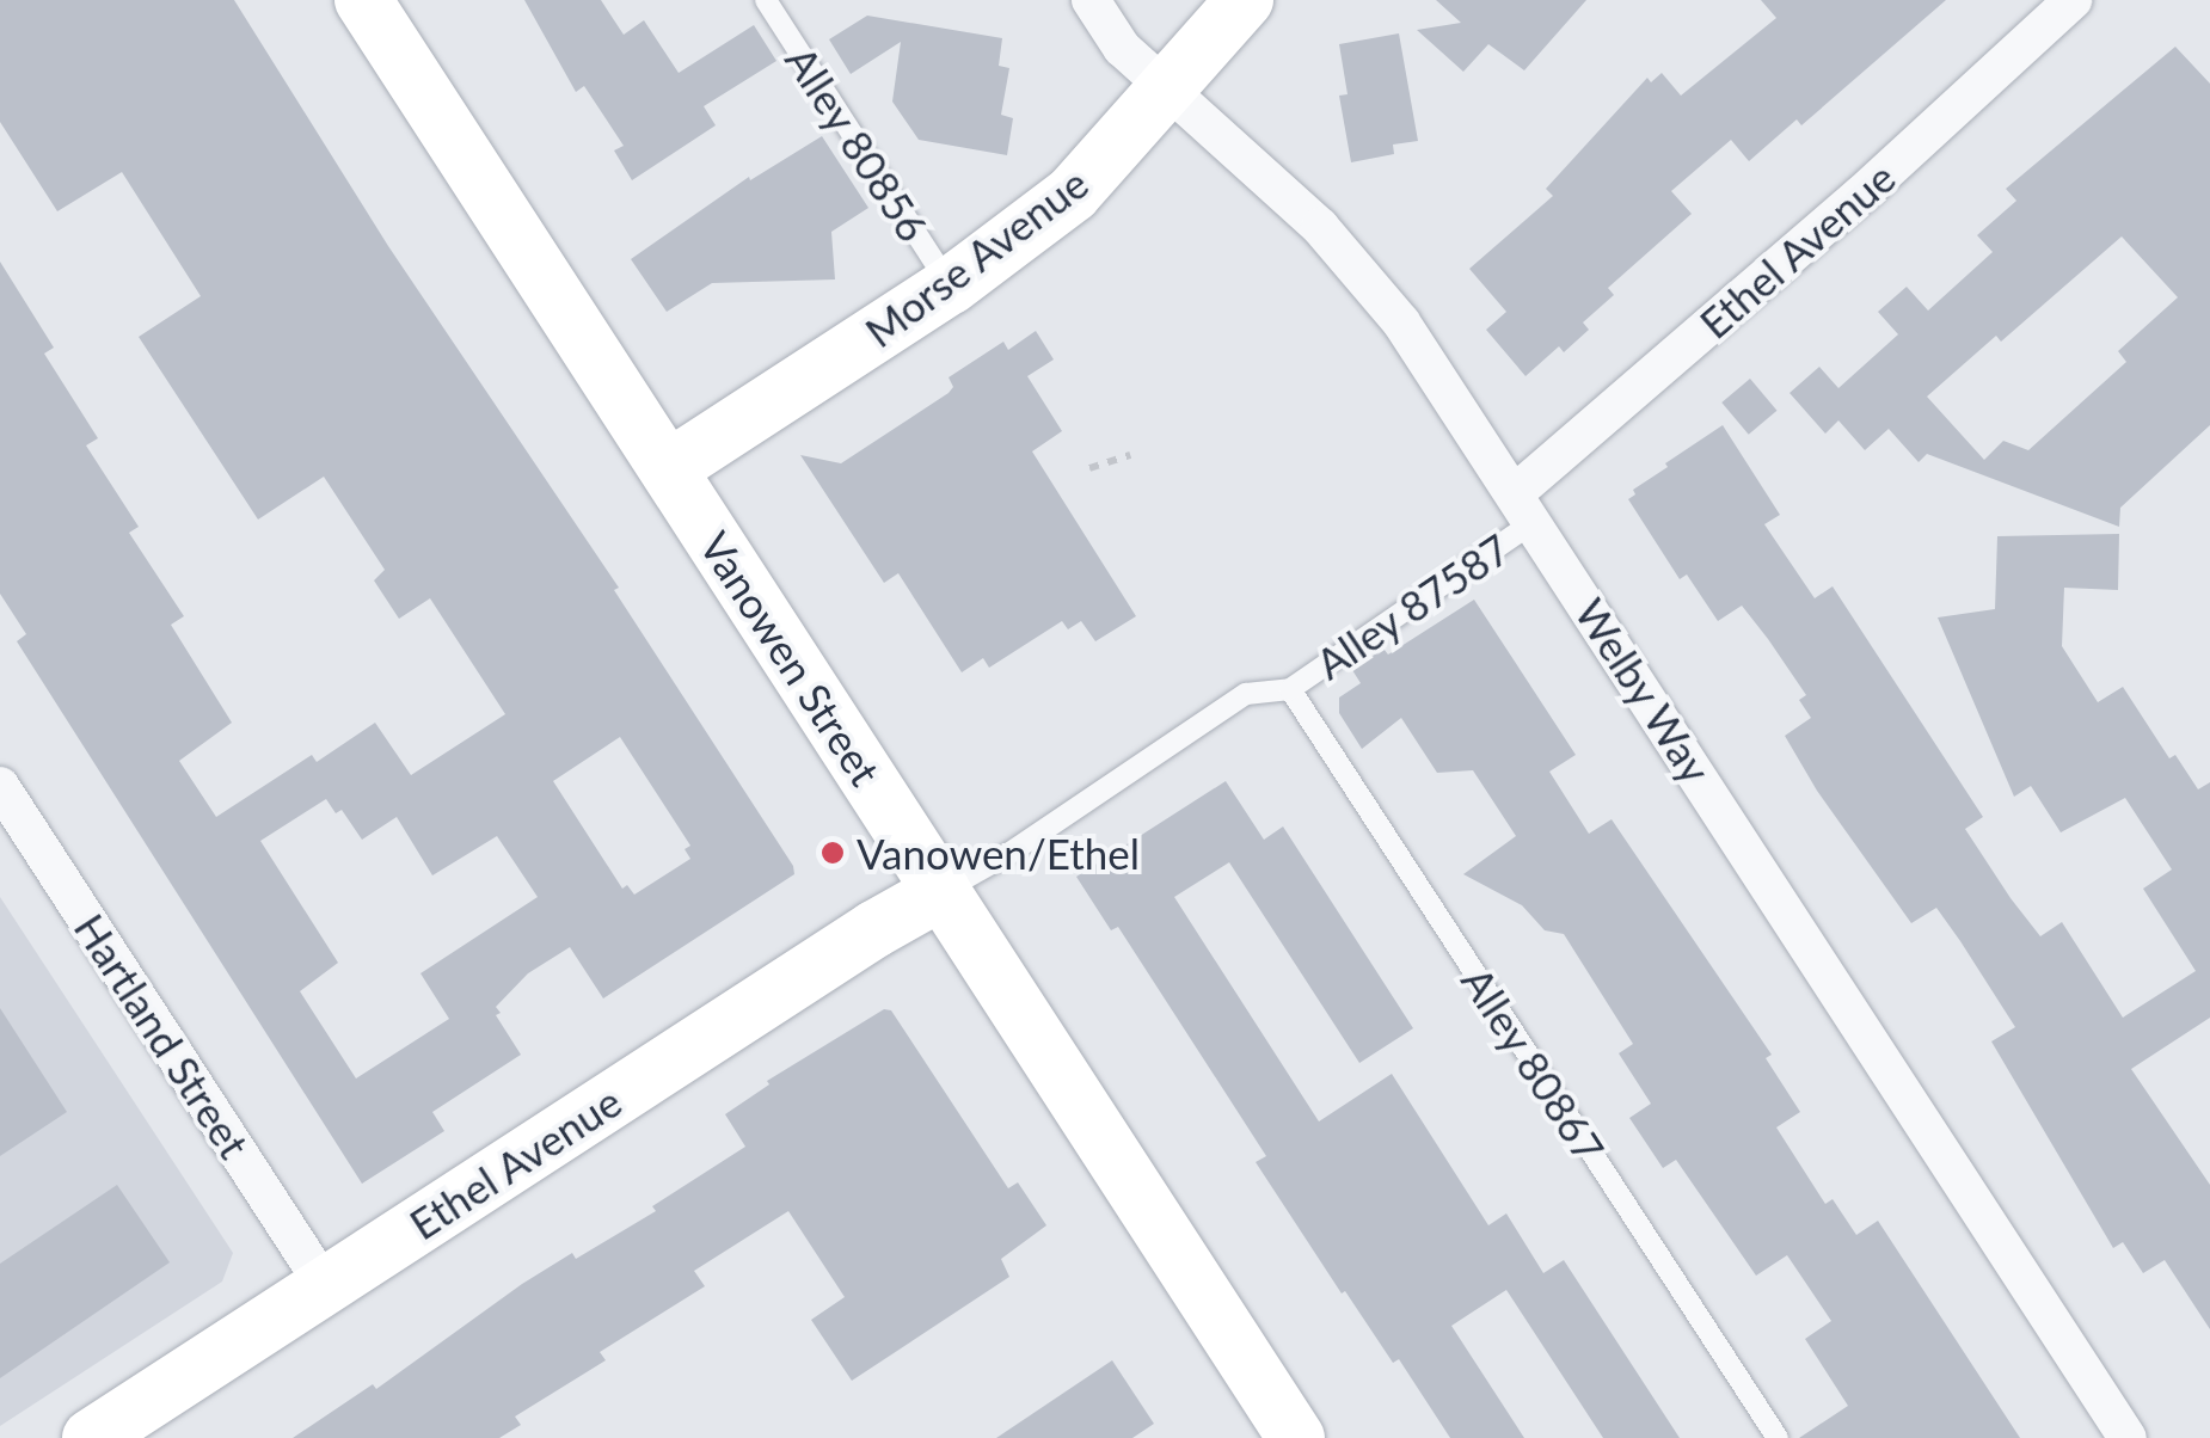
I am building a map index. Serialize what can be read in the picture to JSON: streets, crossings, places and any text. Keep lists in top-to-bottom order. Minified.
{"streets":{"street":["Ethel Avenue","Morse Avenue","Vanowen Street","Welby Way","Hartland Street"],"lane":["Alley 80856","Alley 87587","Alley 80867"]},"crossings":[["Alley 80856","Morse Avenue"],["Ethel Avenue","Alley 87587"],["Ethel Avenue","Vanowen Street"],["Ethel Avenue","Welby Way"],["Ethel Avenue","Hartland Street"],["Morse Avenue","Vanowen Street"],["Morse Avenue","Welby Way"],["Alley 87587","Welby Way"],["Alley 87587","Alley 80867"]],"places":["Vanowen/Ethel"]}
